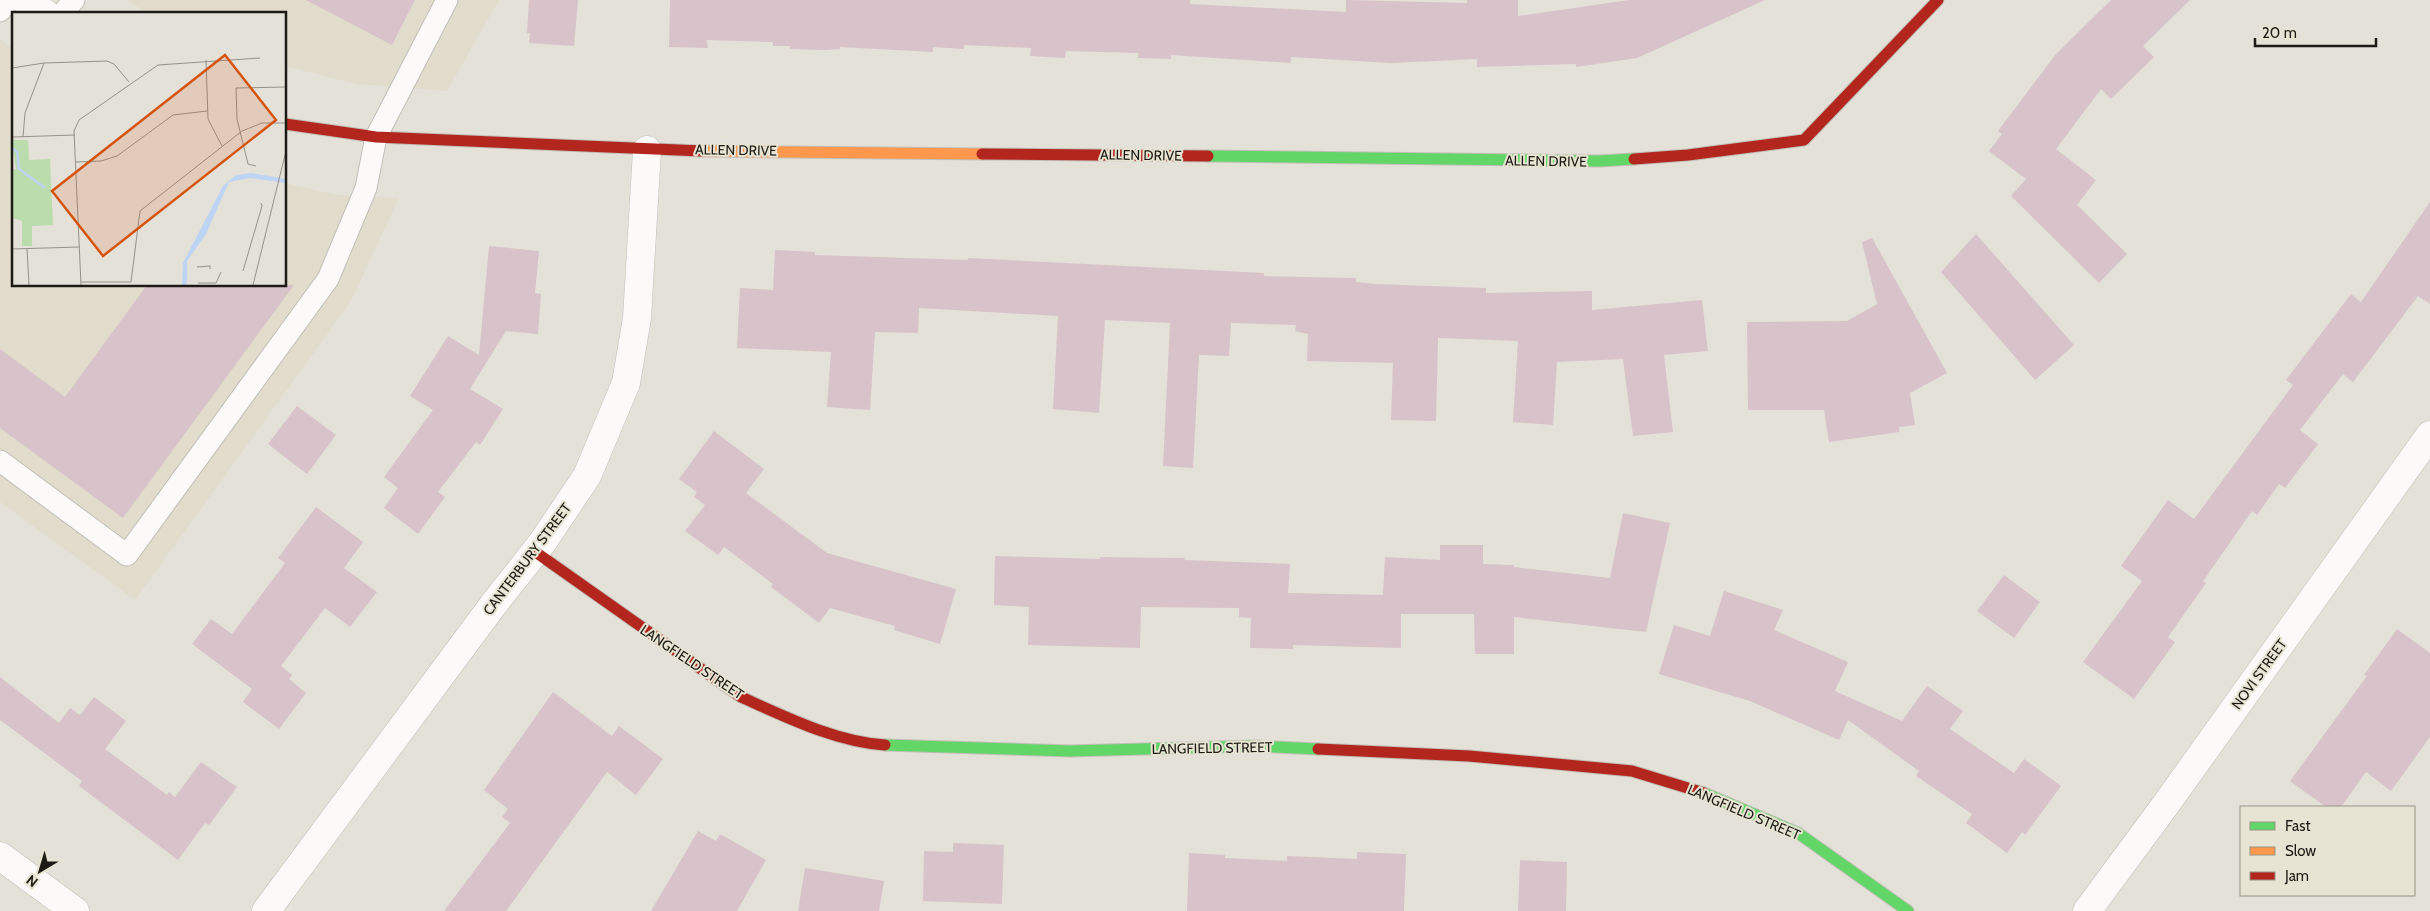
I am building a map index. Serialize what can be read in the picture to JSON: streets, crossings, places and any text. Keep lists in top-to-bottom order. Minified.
{"streets":{"street":["ALLEN DRIVE","CANTERBURY STREET","LANGFIELD STREET","NOVI STREET"]},"crossings":[["ALLEN DRIVE","CANTERBURY STREET"],["CANTERBURY STREET","LANGFIELD STREET"]],"legend":["Fast","Slow","Jam"],"scale_bar":"20 m","north":"bottom left"}
